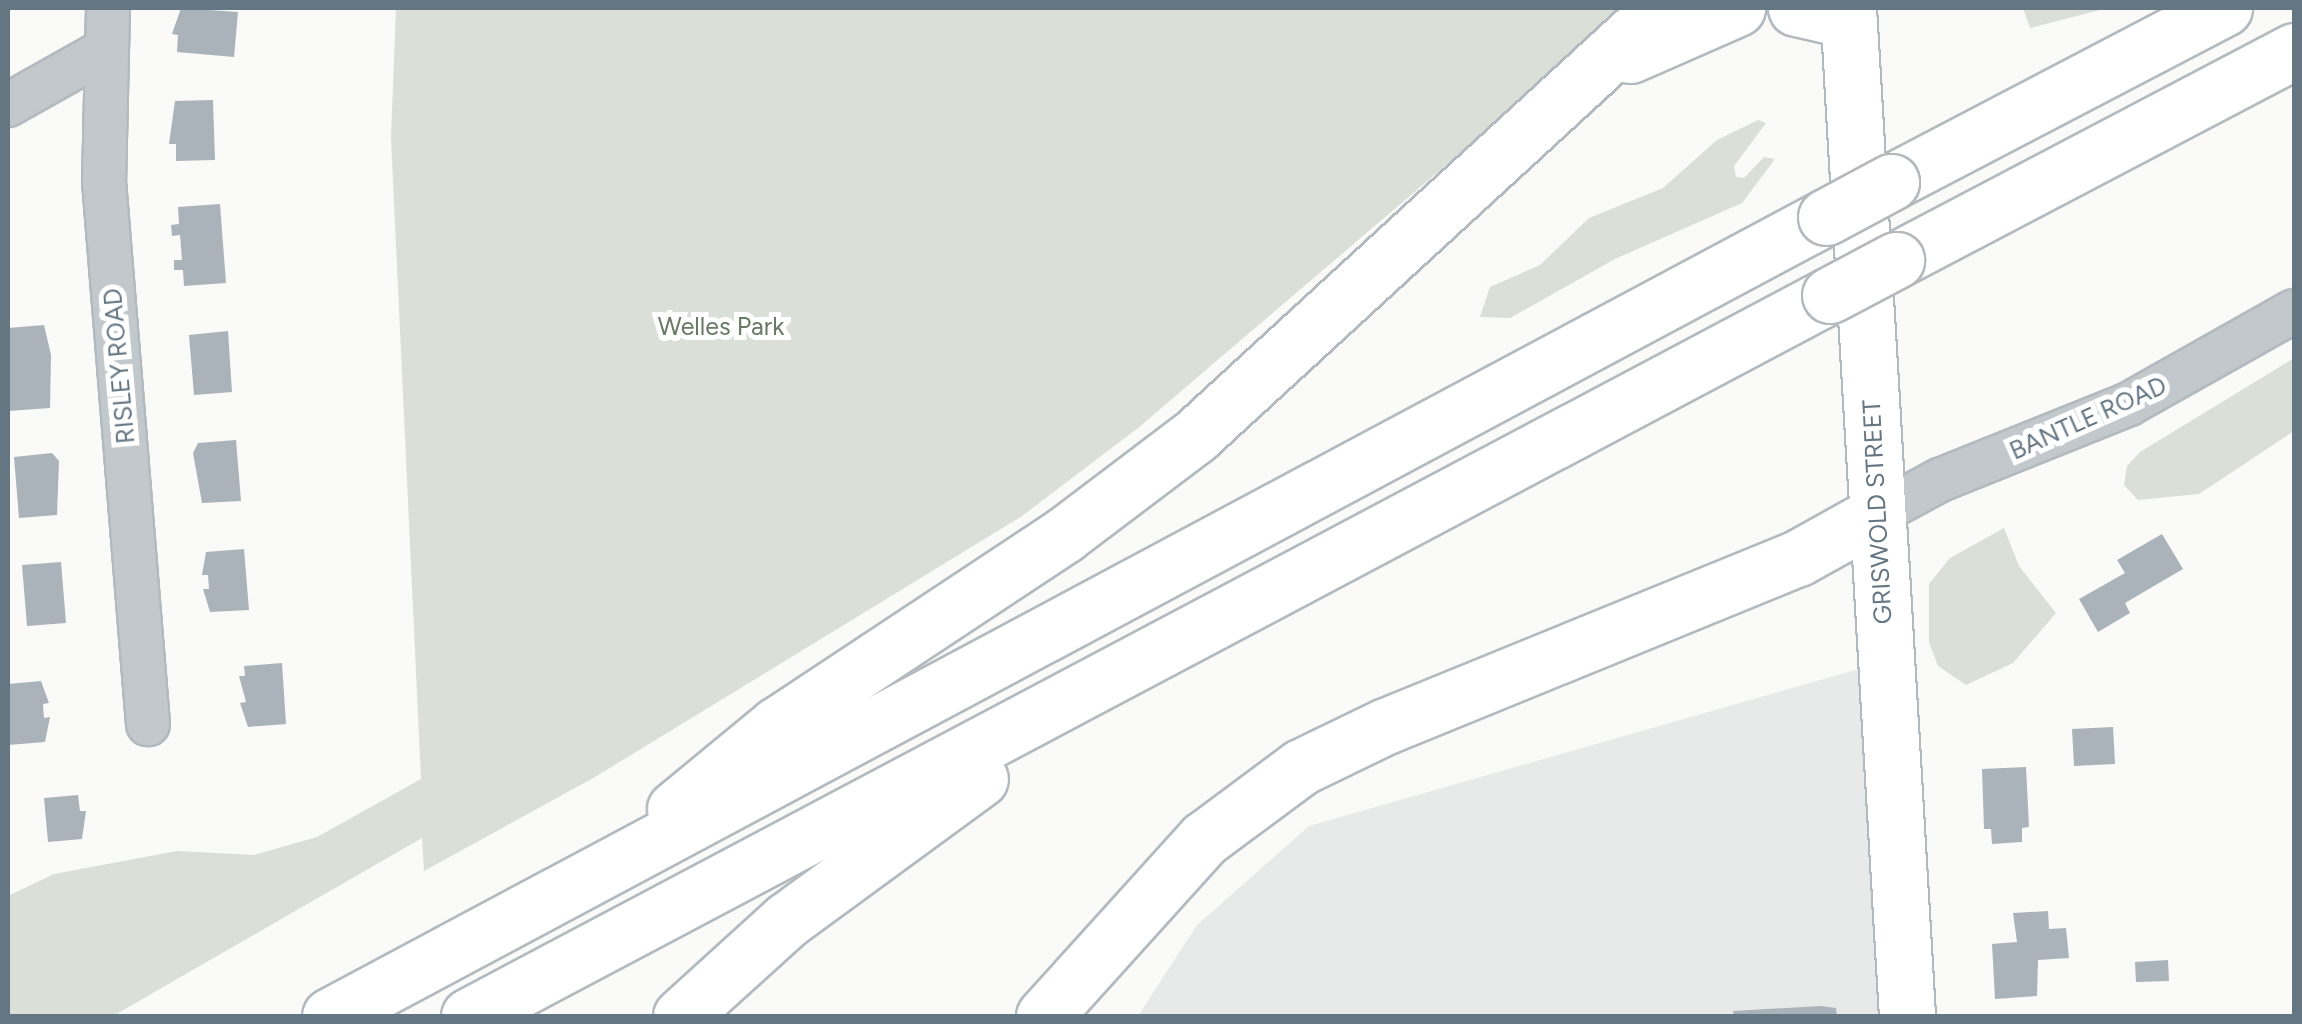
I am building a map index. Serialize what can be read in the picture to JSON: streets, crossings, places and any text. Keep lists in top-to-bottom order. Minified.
{"streets":{"main road":["GRISWOLD STREET"],"street":["RISLEY ROAD","BANTLE ROAD"]},"crossings":[["BANTLE ROAD","GRISWOLD STREET"]],"parks":["Welles Park"]}
